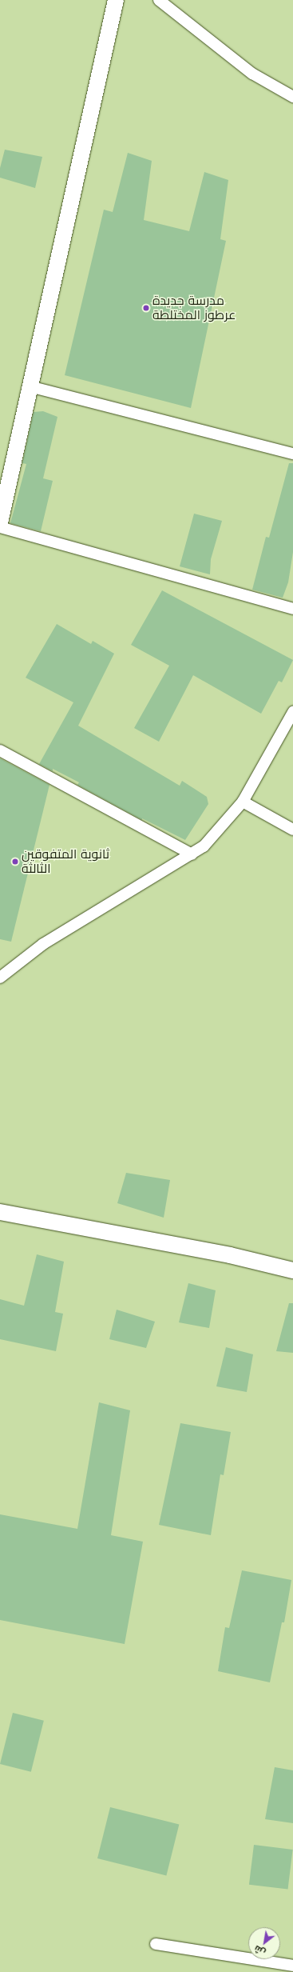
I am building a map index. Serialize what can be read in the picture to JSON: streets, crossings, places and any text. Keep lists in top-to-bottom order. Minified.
{"places":["مدرسة جديدة عرطوز المختلطة","ثانوية المتفوقين الثالثة"],"north":"bottom left"}
